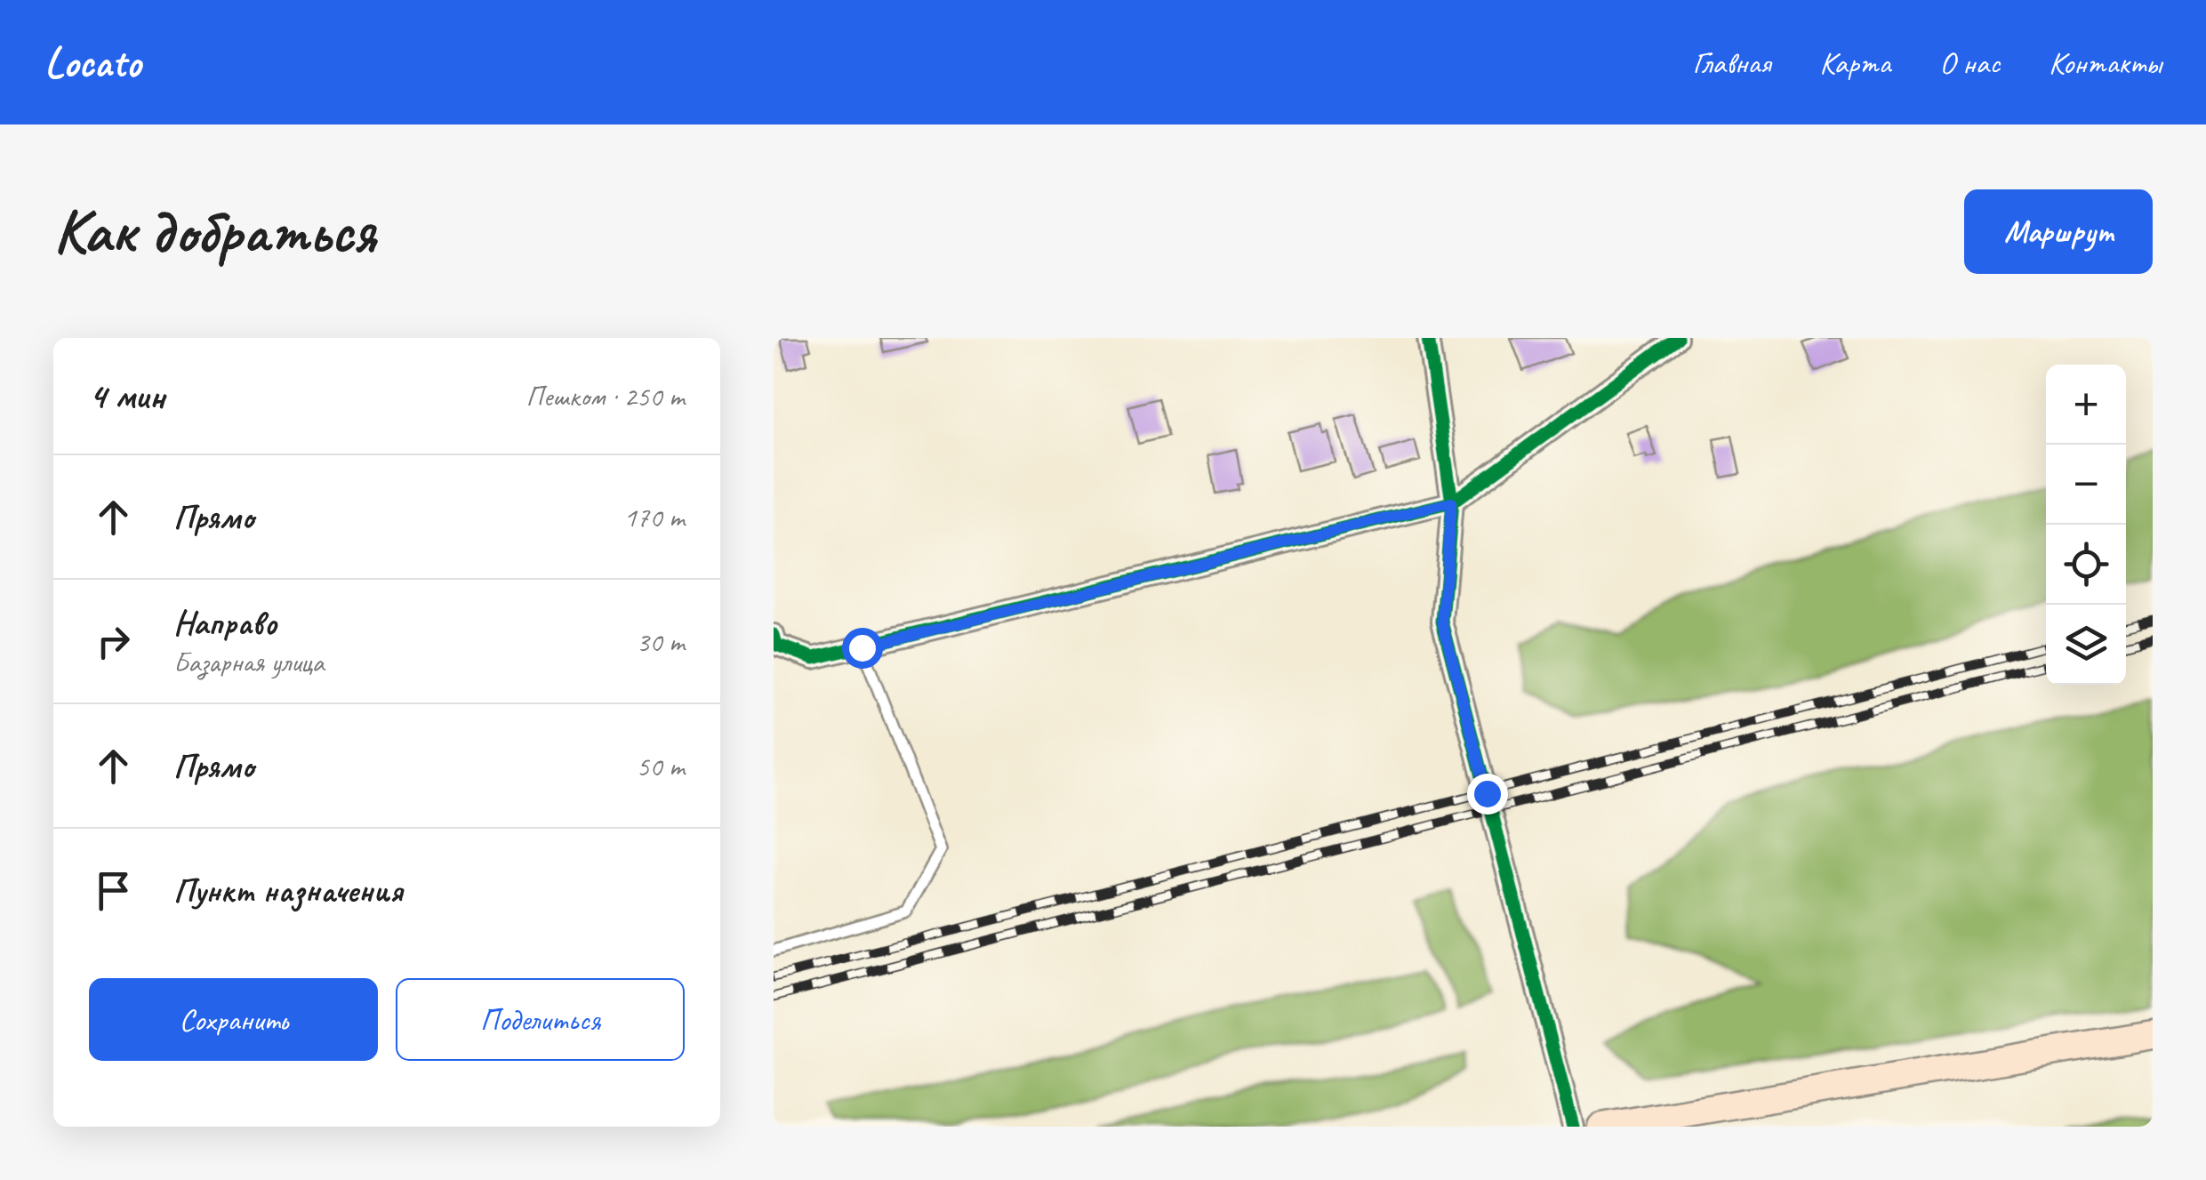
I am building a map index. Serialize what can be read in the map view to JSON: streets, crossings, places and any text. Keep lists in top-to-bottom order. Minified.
{"page":{"header":"Locato","nav":["Главная","Карта","О нас","Контакты"],"buttons":["Маршрут",["Сохранить","Поделиться"]],"title":"Как добраться","heading":["4 мин","Пешком · 250 m"],"map_buttons":["+","−"],"list":[["Прямо","170 m"],["Направо","Базарная улица","30 m"],["Прямо","50 m"],"Пункт назначения"]}}
